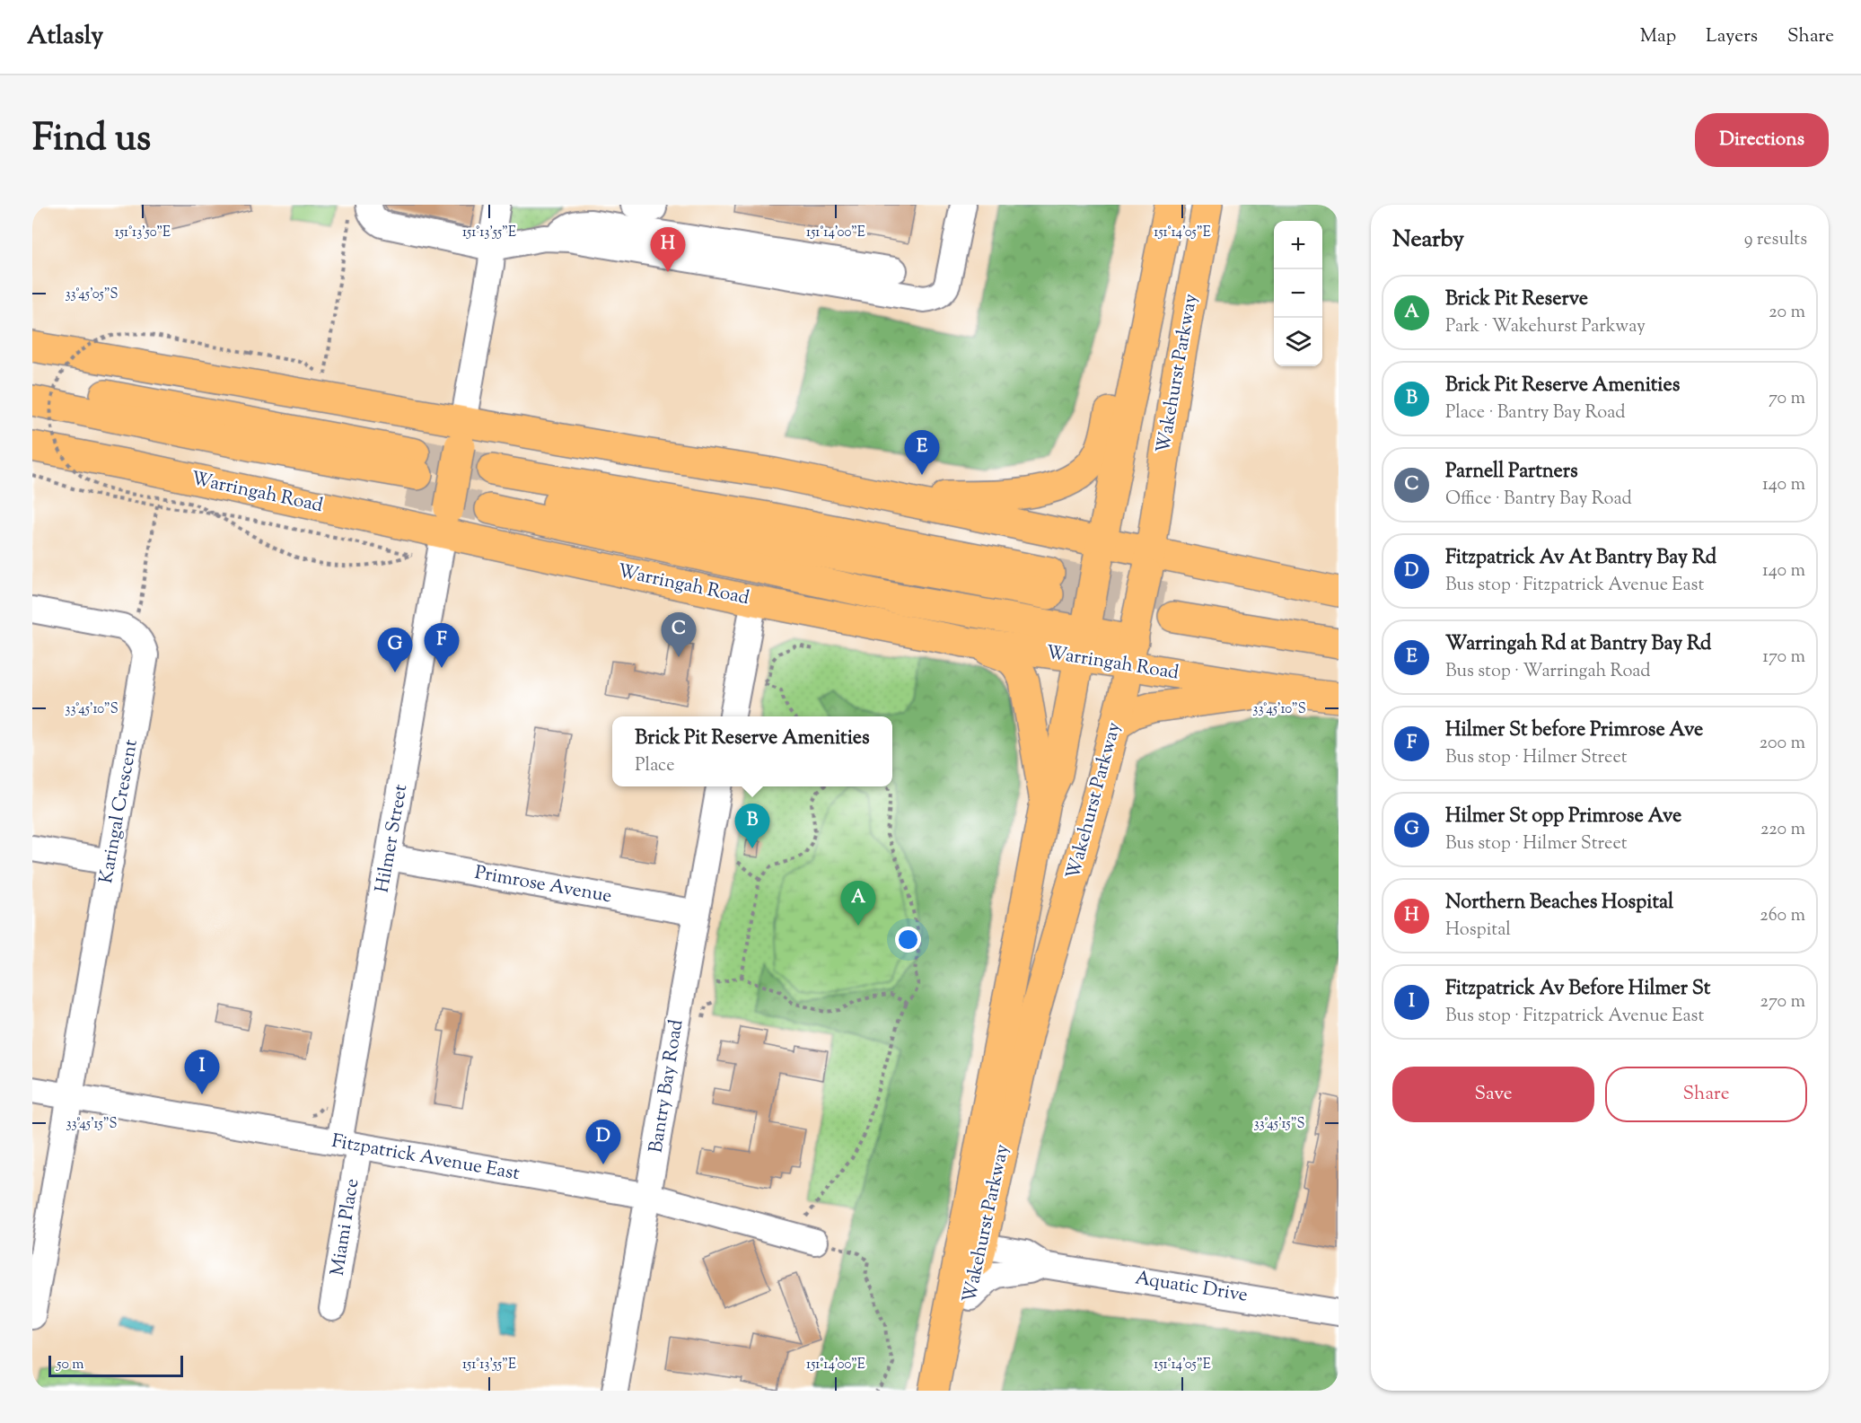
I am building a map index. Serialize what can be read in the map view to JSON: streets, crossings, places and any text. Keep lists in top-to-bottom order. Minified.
{"streets":{"main road":["Wakehurst Parkway","Warringah Road"],"street":["Karingal Crescent","Hilmer Street","Primrose Avenue","Bantry Bay Road","Fitzpatrick Avenue East","Miami Place","Aquatic Drive"]},"crossings":[["Wakehurst Parkway","Warringah Road"],["Wakehurst Parkway","Aquatic Drive"],["Warringah Road","Hilmer Street"],["Karingal Crescent","Fitzpatrick Avenue East"],["Hilmer Street","Primrose Avenue"],["Hilmer Street","Fitzpatrick Avenue East"],["Hilmer Street","Miami Place"],["Primrose Avenue","Bantry Bay Road"],["Bantry Bay Road","Fitzpatrick Avenue East"],["Fitzpatrick Avenue East","Miami Place"]],"scale_bar":"50 m","page":{"header":"Atlasly","nav":["Map","Layers","Share"],"title":"Find us","buttons":["Directions",["Save","Share"]],"heading":["Nearby","9 results"],"map_buttons":["+","−"],"pins":["H","E","C","F","G","B","A","I","D"],"list":[{"mark":"A","name":"Brick Pit Reserve","note":"Park · Wakehurst Parkway","value":"20 m"},{"mark":"B","name":"Brick Pit Reserve Amenities","note":"Place · Bantry Bay Road","value":"70 m"},{"mark":"C","name":"Parnell Partners","note":"Office · Bantry Bay Road","value":"140 m"},{"mark":"D","name":"Fitzpatrick Av At Bantry Bay Rd","note":"Bus stop · Fitzpatrick Avenue East","value":"140 m"},{"mark":"E","name":"Warringah Rd at Bantry Bay Rd","note":"Bus stop · Warringah Road","value":"170 m"},{"mark":"F","name":"Hilmer St before Primrose Ave","note":"Bus stop · Hilmer Street","value":"200 m"},{"mark":"G","name":"Hilmer St opp Primrose Ave","note":"Bus stop · Hilmer Street","value":"220 m"},{"mark":"H","name":"Northern Beaches Hospital","note":"Hospital","value":"260 m"},{"mark":"I","name":"Fitzpatrick Av Before Hilmer St","note":"Bus stop · Fitzpatrick Avenue East","value":"270 m"}],"popup":["Brick Pit Reserve Amenities","Place"],"scale":"50 m"},"coordinates":["151°13'50\"E","151°13'55\"E","151°14'00\"E","151°14'05\"E","33°45'05\"S","33°45'10\"S","33°45'15\"S"]}
